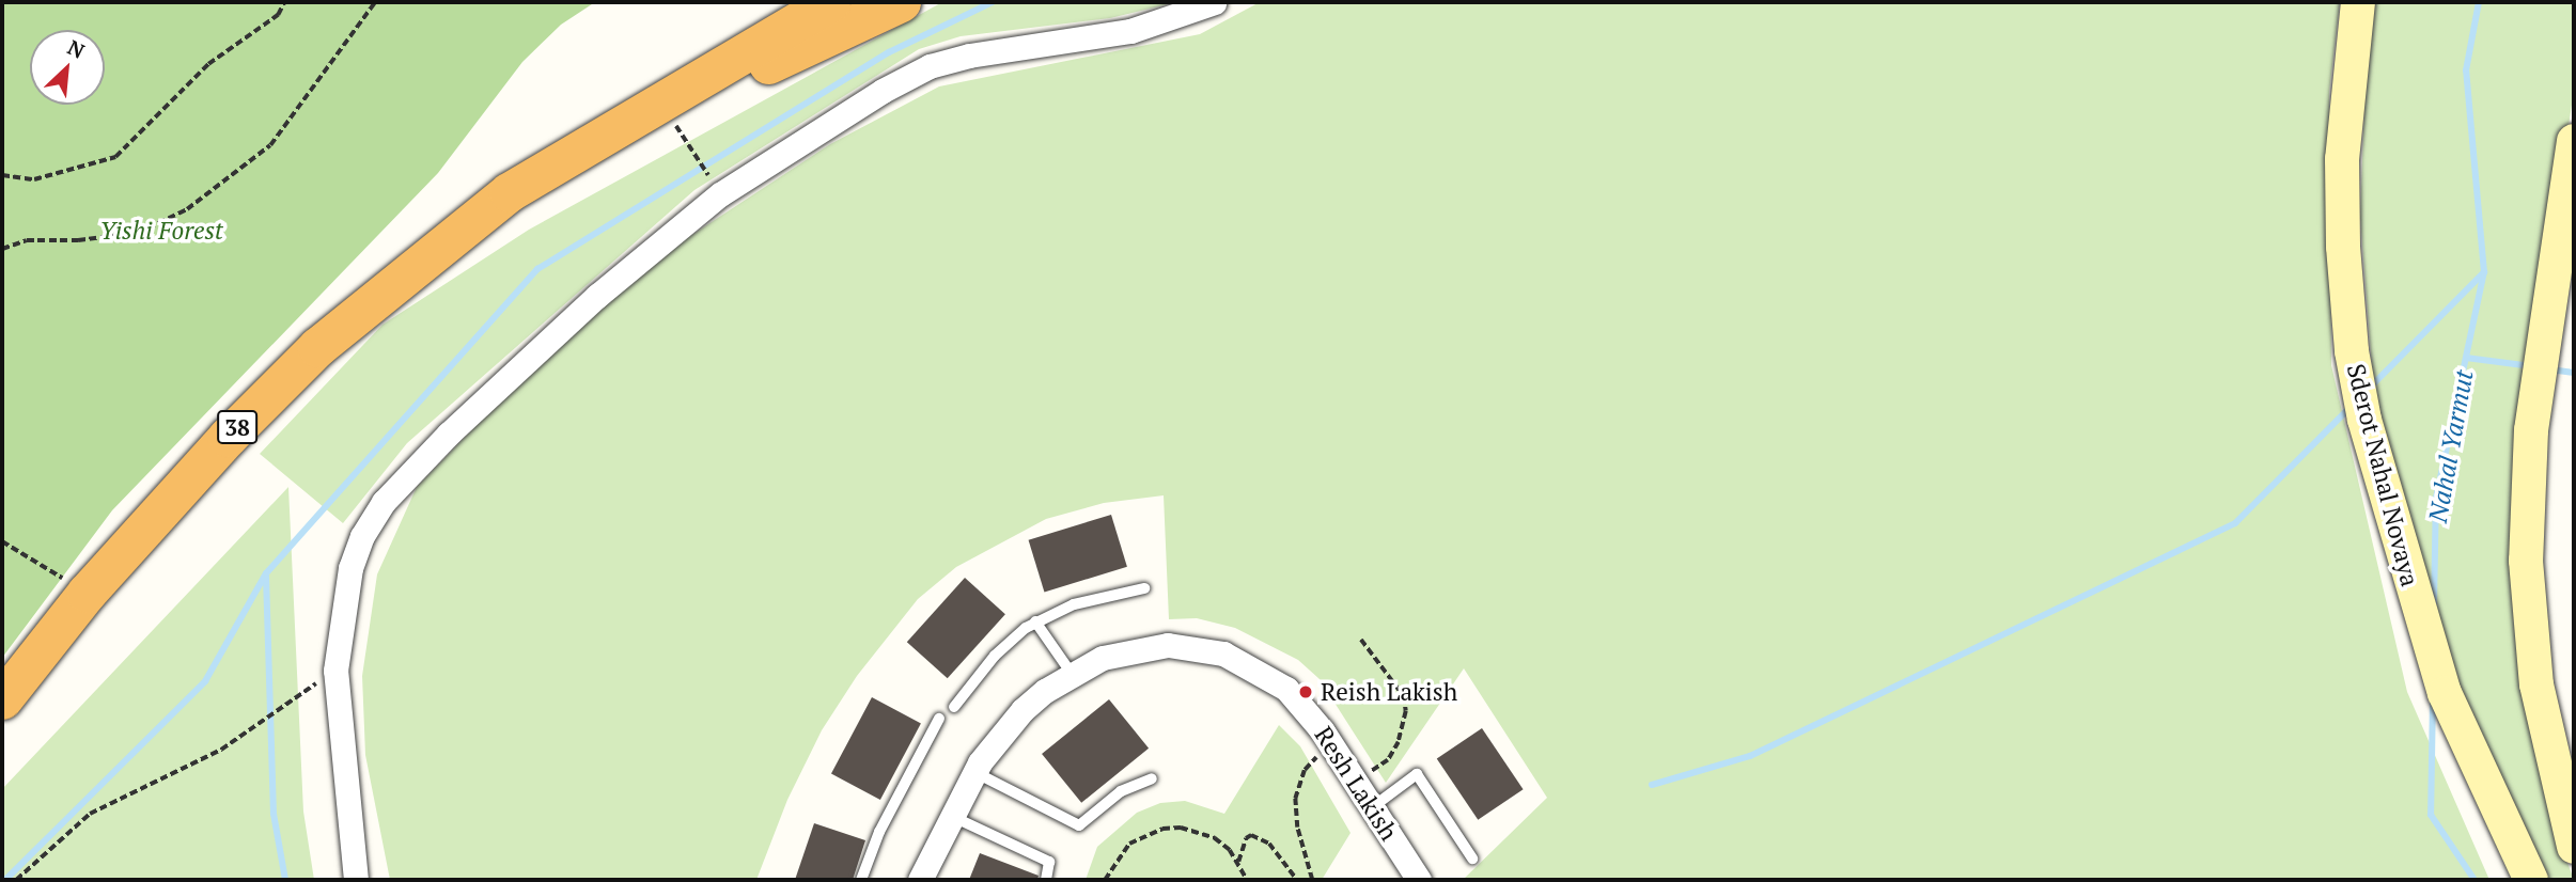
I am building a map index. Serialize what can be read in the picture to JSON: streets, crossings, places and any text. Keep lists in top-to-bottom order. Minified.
{"streets":{"highway":["38"],"main road":["Sderot Nahal Novaya"],"street":["Resh Lakish"]},"water":["Nahal Yarmut"],"parks":["Yishi Forest"],"places":["Reish Lakish"],"north":"top right"}
